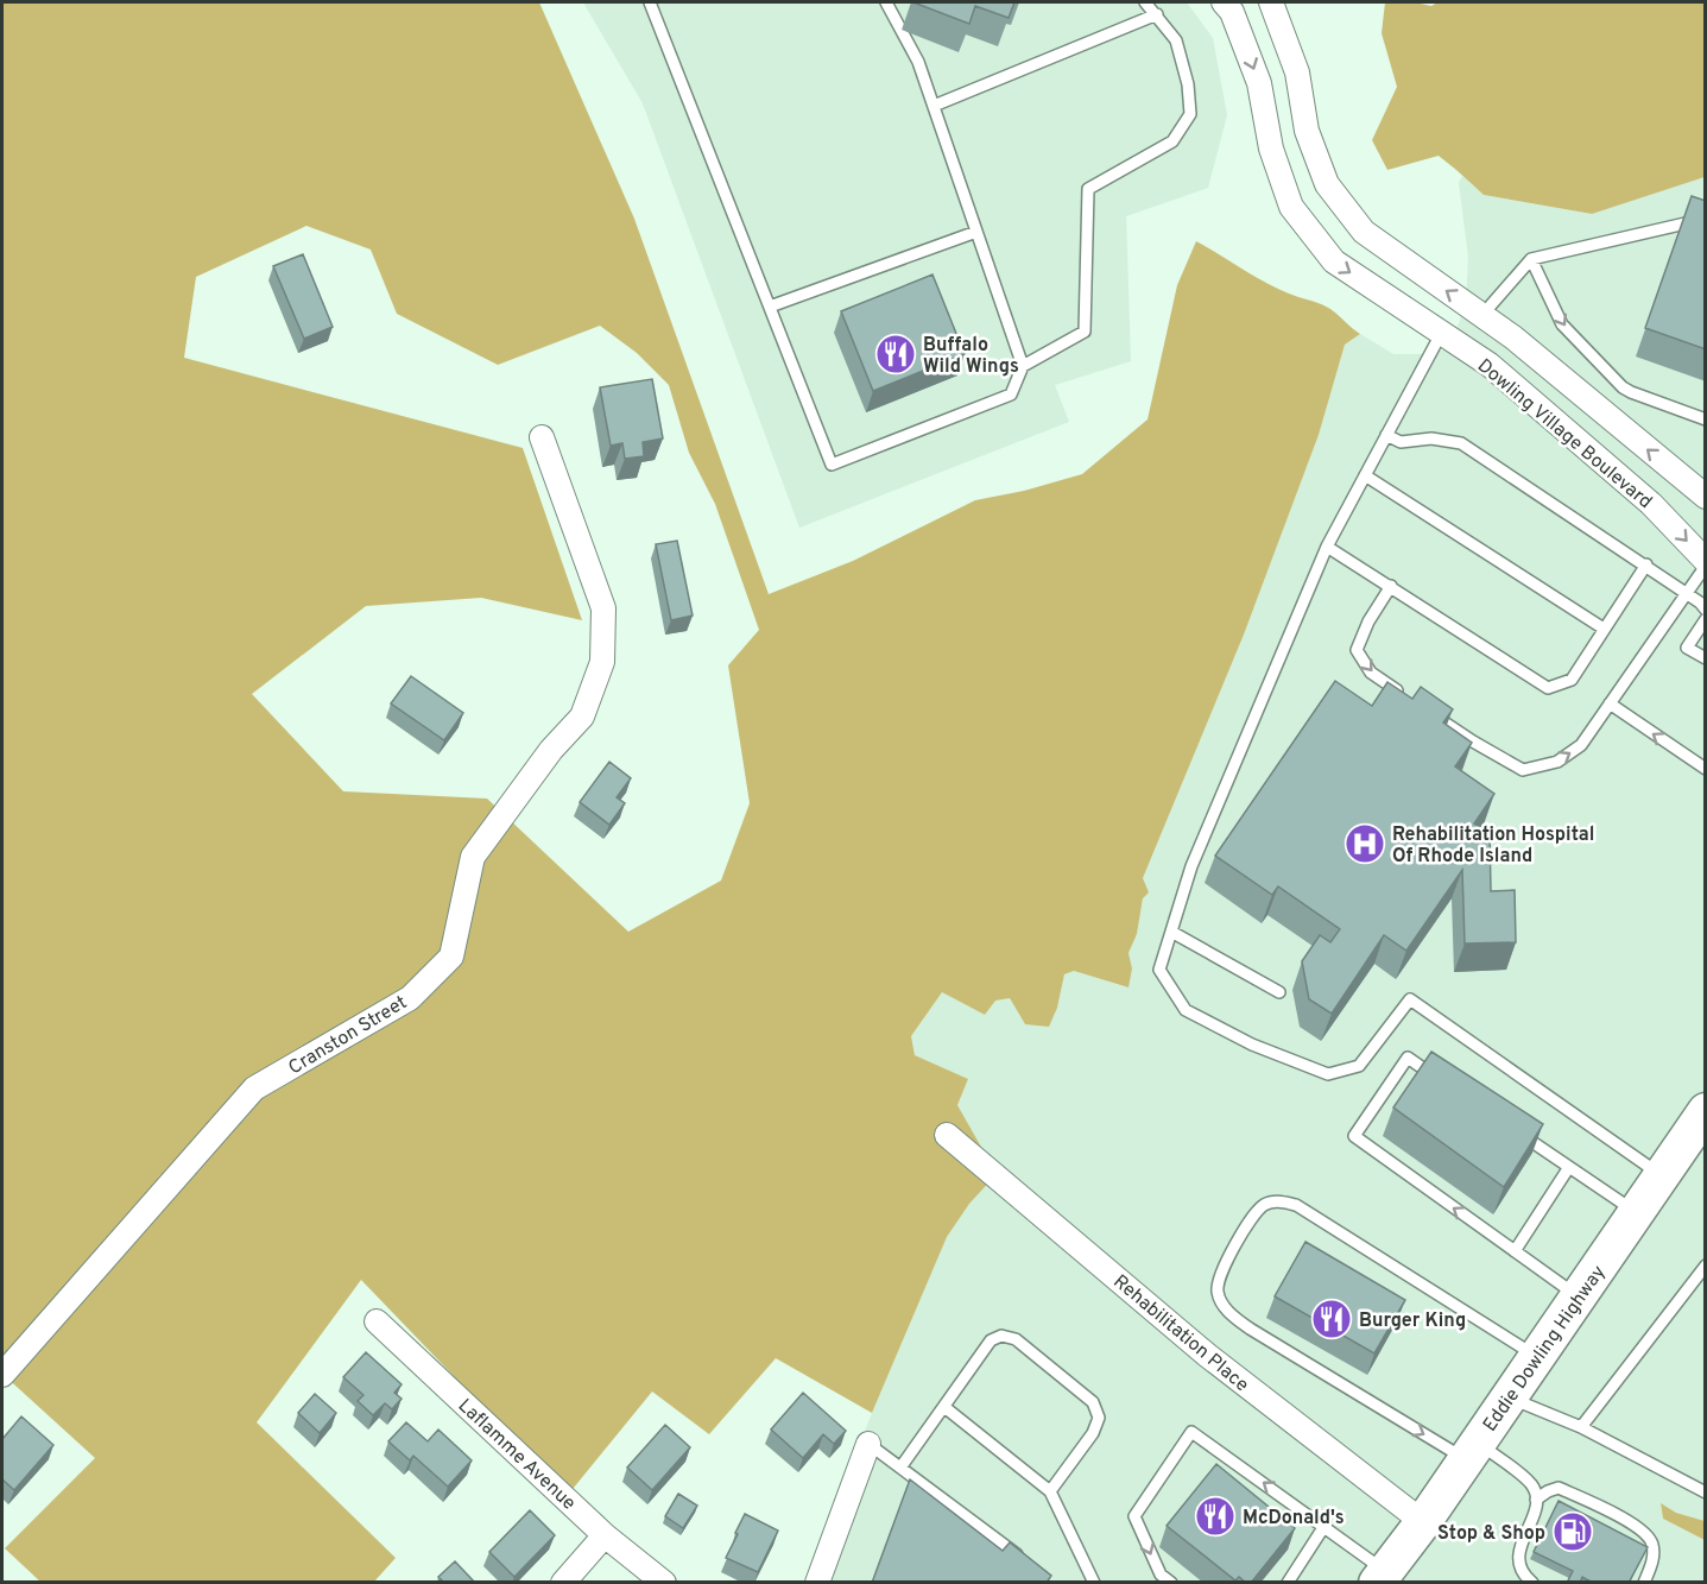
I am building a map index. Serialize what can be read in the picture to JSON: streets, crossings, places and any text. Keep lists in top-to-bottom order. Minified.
{"streets":{"main road":["Eddie Dowling Highway"],"street":["Dowling Village Boulevard","Cranston Street","Rehabilitation Place","Laflamme Avenue"]},"crossings":[["Rehabilitation Place","Eddie Dowling Highway"]],"places":{"restaurant":["Buffalo Wild Wings","Burger King","McDonald's"],"hospital":["Rehabilitation Hospital Of Rhode Island"],"fuel station":["Stop & Shop"]}}
